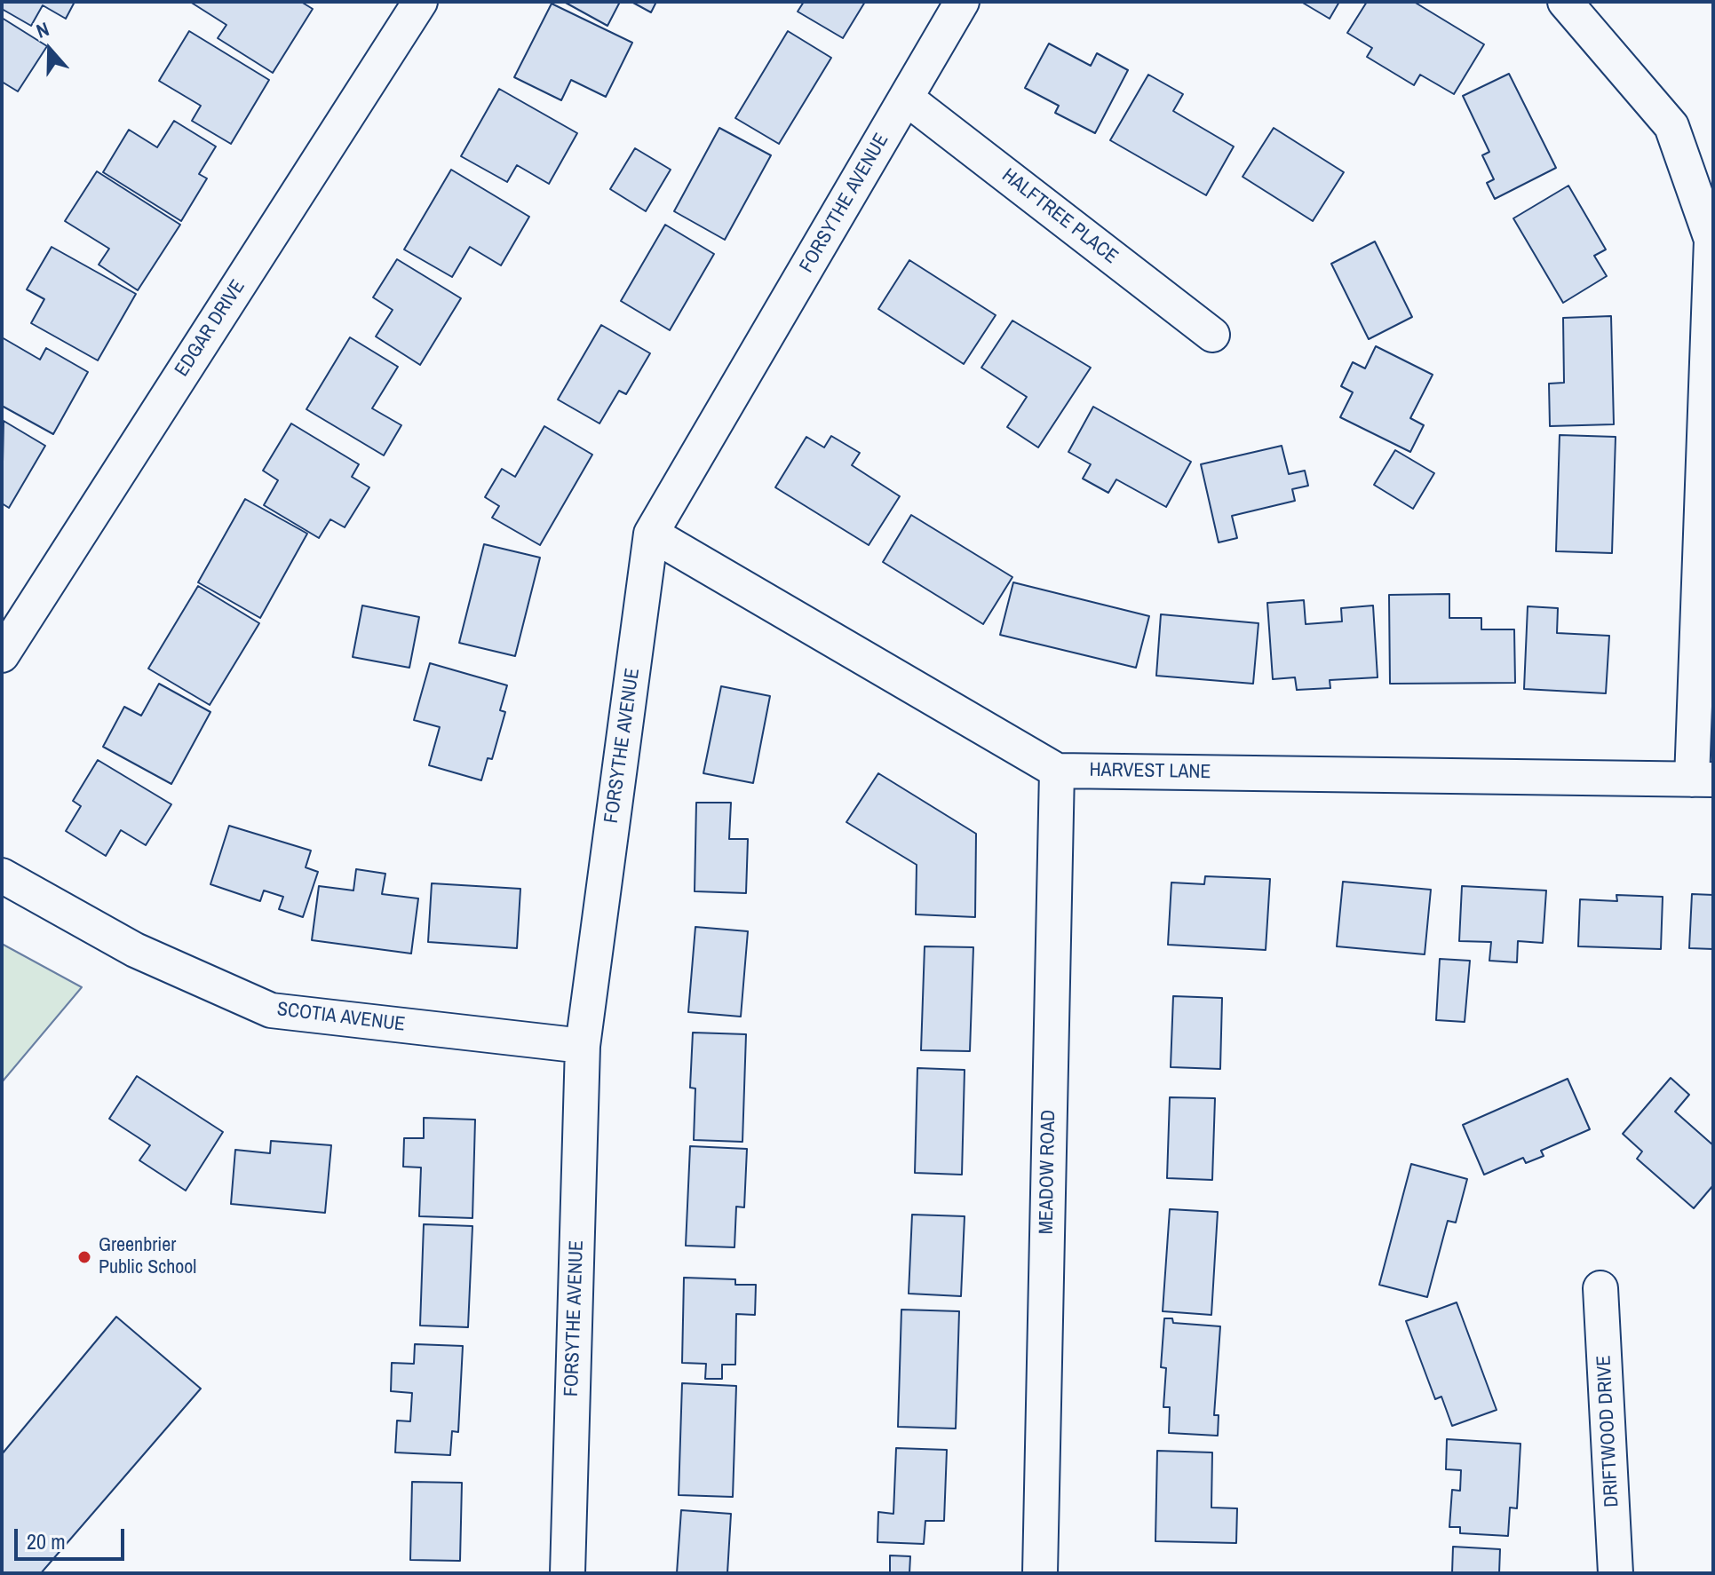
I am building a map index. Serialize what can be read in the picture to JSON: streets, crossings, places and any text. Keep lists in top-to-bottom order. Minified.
{"streets":{"street":["FORSYTHE AVENUE","HALFTREE PLACE","EDGAR DRIVE","HARVEST LANE","SCOTIA AVENUE","MEADOW ROAD","DRIFTWOOD DRIVE"]},"crossings":[["FORSYTHE AVENUE","HALFTREE PLACE"],["FORSYTHE AVENUE","HARVEST LANE"],["FORSYTHE AVENUE","SCOTIA AVENUE"],["HARVEST LANE","MEADOW ROAD"]],"places":["Greenbrier Public School"],"scale_bar":"20 m","north":"top"}
